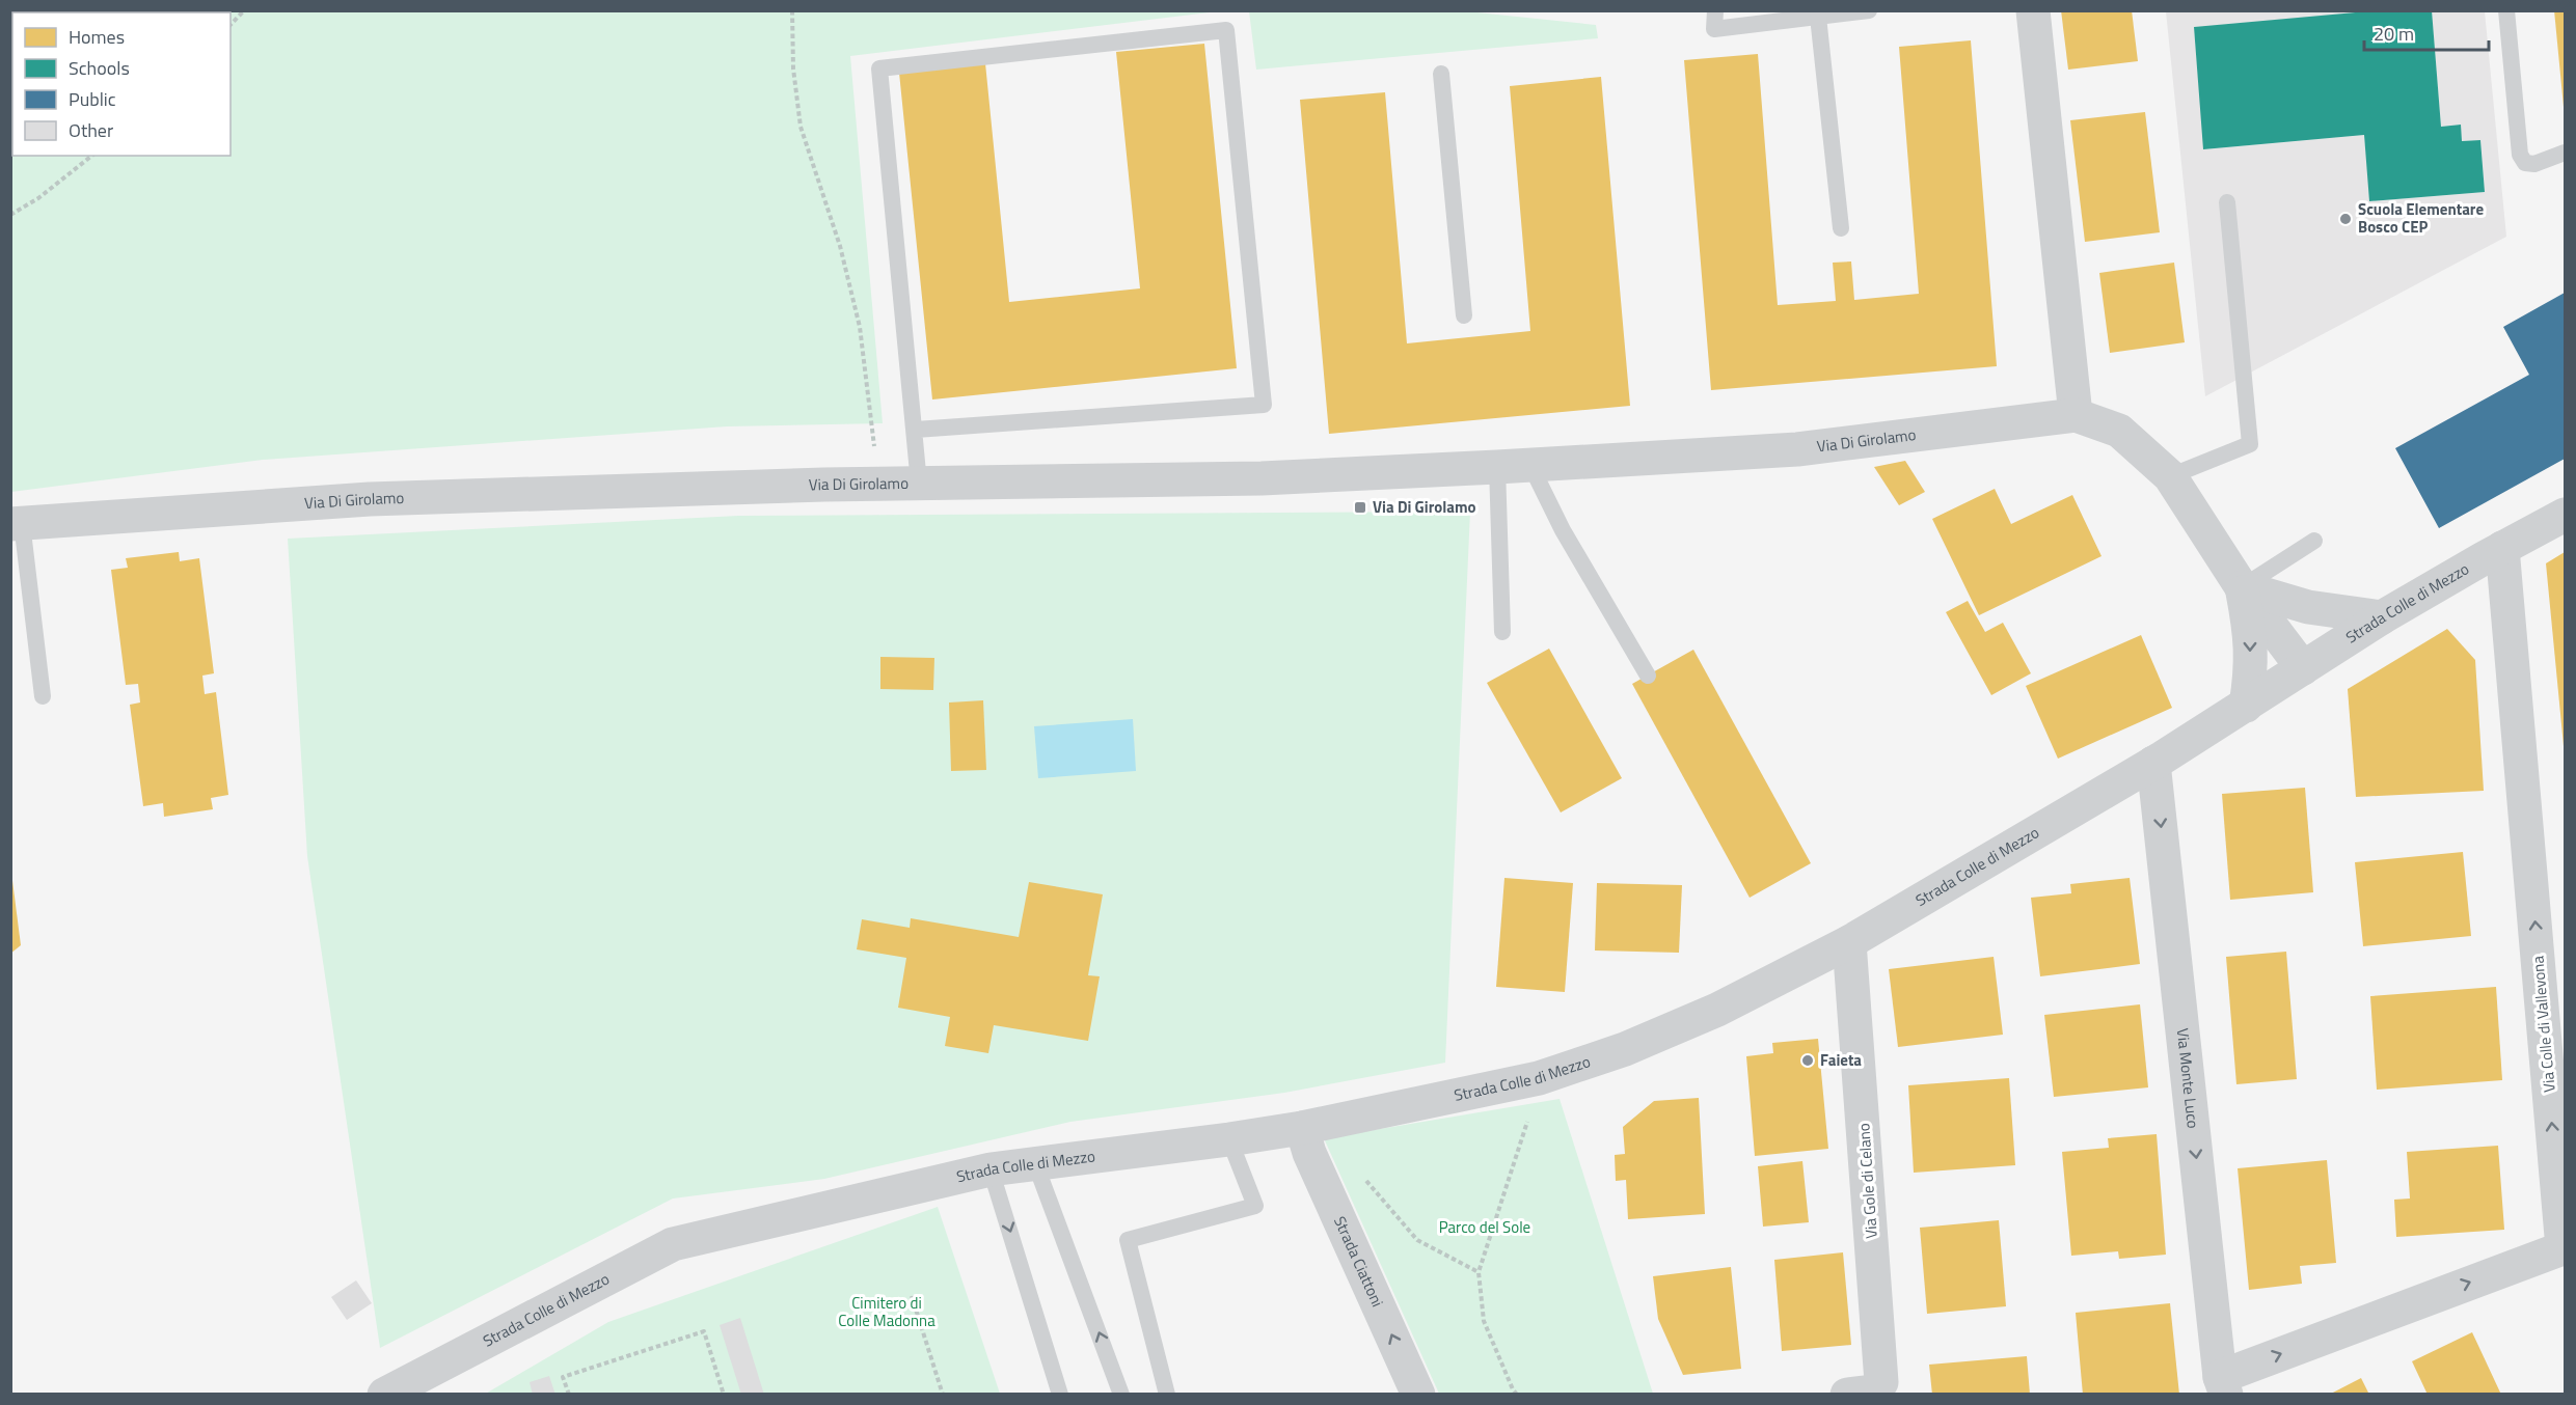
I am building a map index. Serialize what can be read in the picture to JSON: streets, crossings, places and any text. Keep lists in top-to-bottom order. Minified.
{"streets":{"street":["Via Di Girolamo","Strada Colle di Mezzo","Via Colle di Vallevona","Via Monte Luco","Via Gole di Celano","Strada Ciattoni"]},"crossings":[["Via Di Girolamo","Strada Colle di Mezzo"],["Strada Colle di Mezzo","Via Colle di Vallevona"],["Strada Colle di Mezzo","Via Monte Luco"],["Strada Colle di Mezzo","Via Gole di Celano"],["Strada Colle di Mezzo","Strada Ciattoni"],["Via Colle di Vallevona","Via Monte Luco"]],"one_way":["Via Colle di Vallevona","Via Monte Luco","Strada Ciattoni"],"parks":["Parco del Sole","Cimitero di Colle Madonna"],"places":{"other":["Scuola Elementare Bosco CEP","Faieta"],"transit":["Via Di Girolamo"]},"legend":["Homes","Schools","Public","Other"],"scale_bar":"20 m"}
